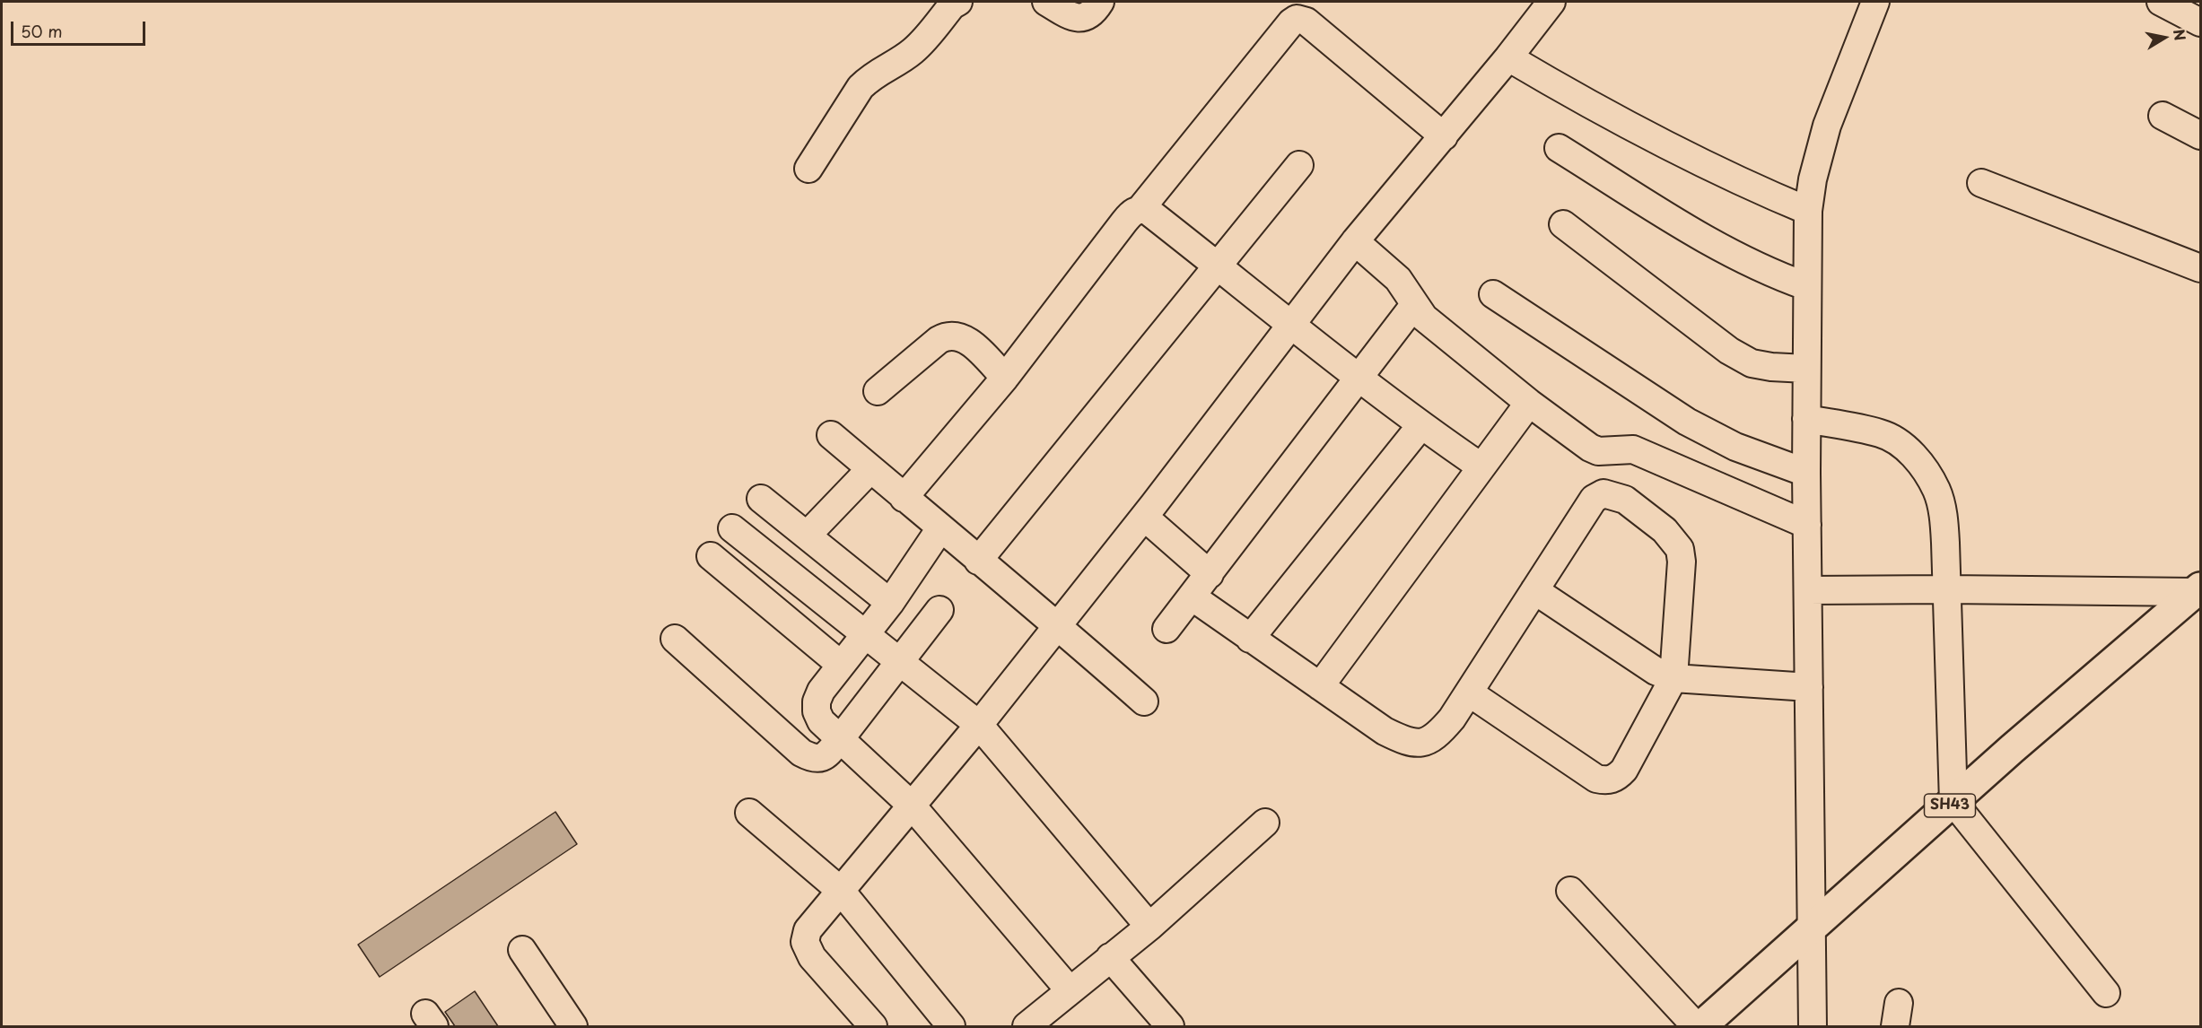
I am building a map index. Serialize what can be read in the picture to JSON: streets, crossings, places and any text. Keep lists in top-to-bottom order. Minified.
{"streets":{"main road":["SH43"]},"scale_bar":"50 m","north":"right"}
